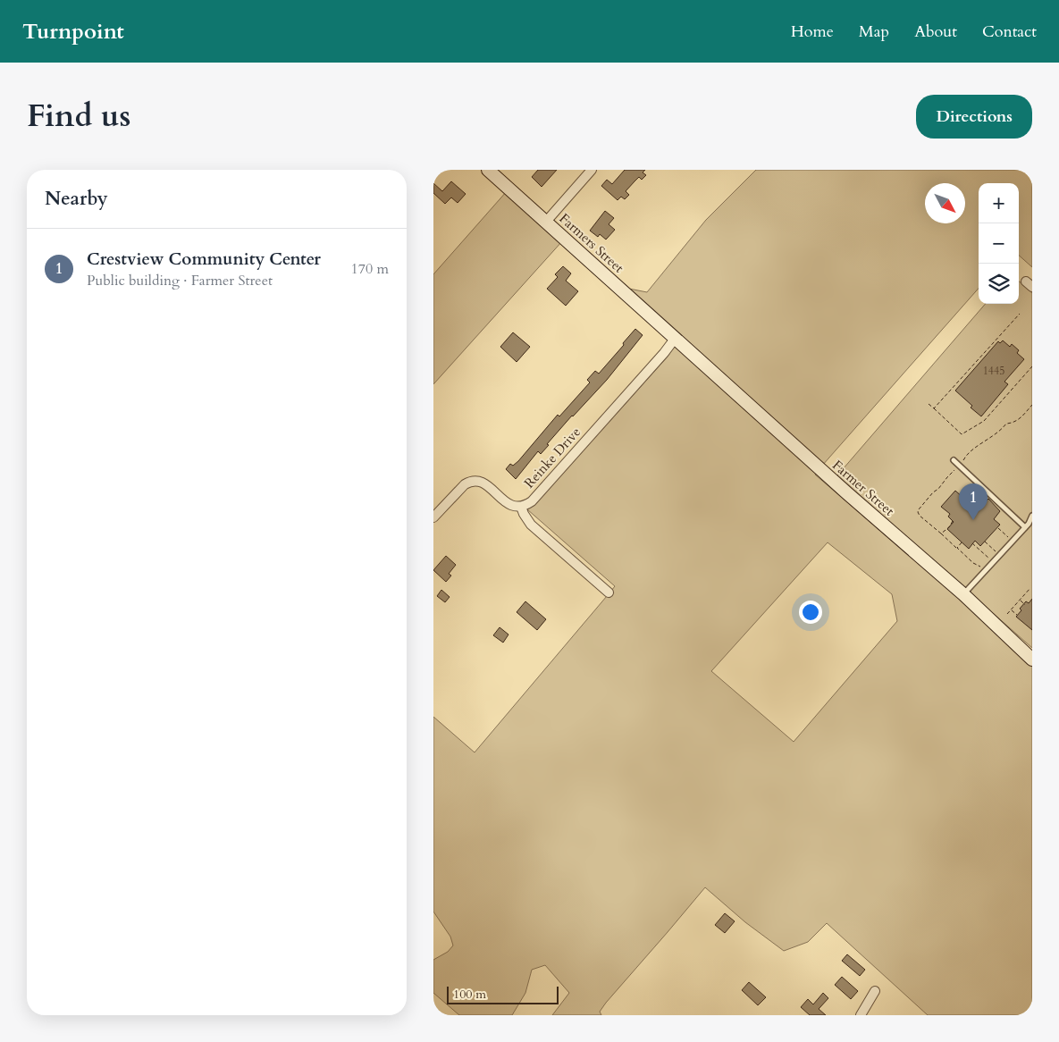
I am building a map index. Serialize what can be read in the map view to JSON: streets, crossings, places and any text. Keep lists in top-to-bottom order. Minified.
{"streets":{"street":["Farmers Street","Reinke Drive","Farmer Street"]},"crossings":[["Farmers Street","Reinke Drive"],["Farmers Street","Farmer Street"],["Reinke Drive","Farmer Street"]],"house_numbers":["1445"],"scale_bar":"100 m","north":"bottom right","page":{"header":"Turnpoint","nav":["Home","Map","About","Contact"],"title":"Find us","buttons":"Directions","heading":"Nearby","map_buttons":["+","−"],"list":[{"mark":"1","name":"Crestview Community Center","note":"Public building · Farmer Street","value":"170 m"}],"pins":"1","scale":"100 m"}}
